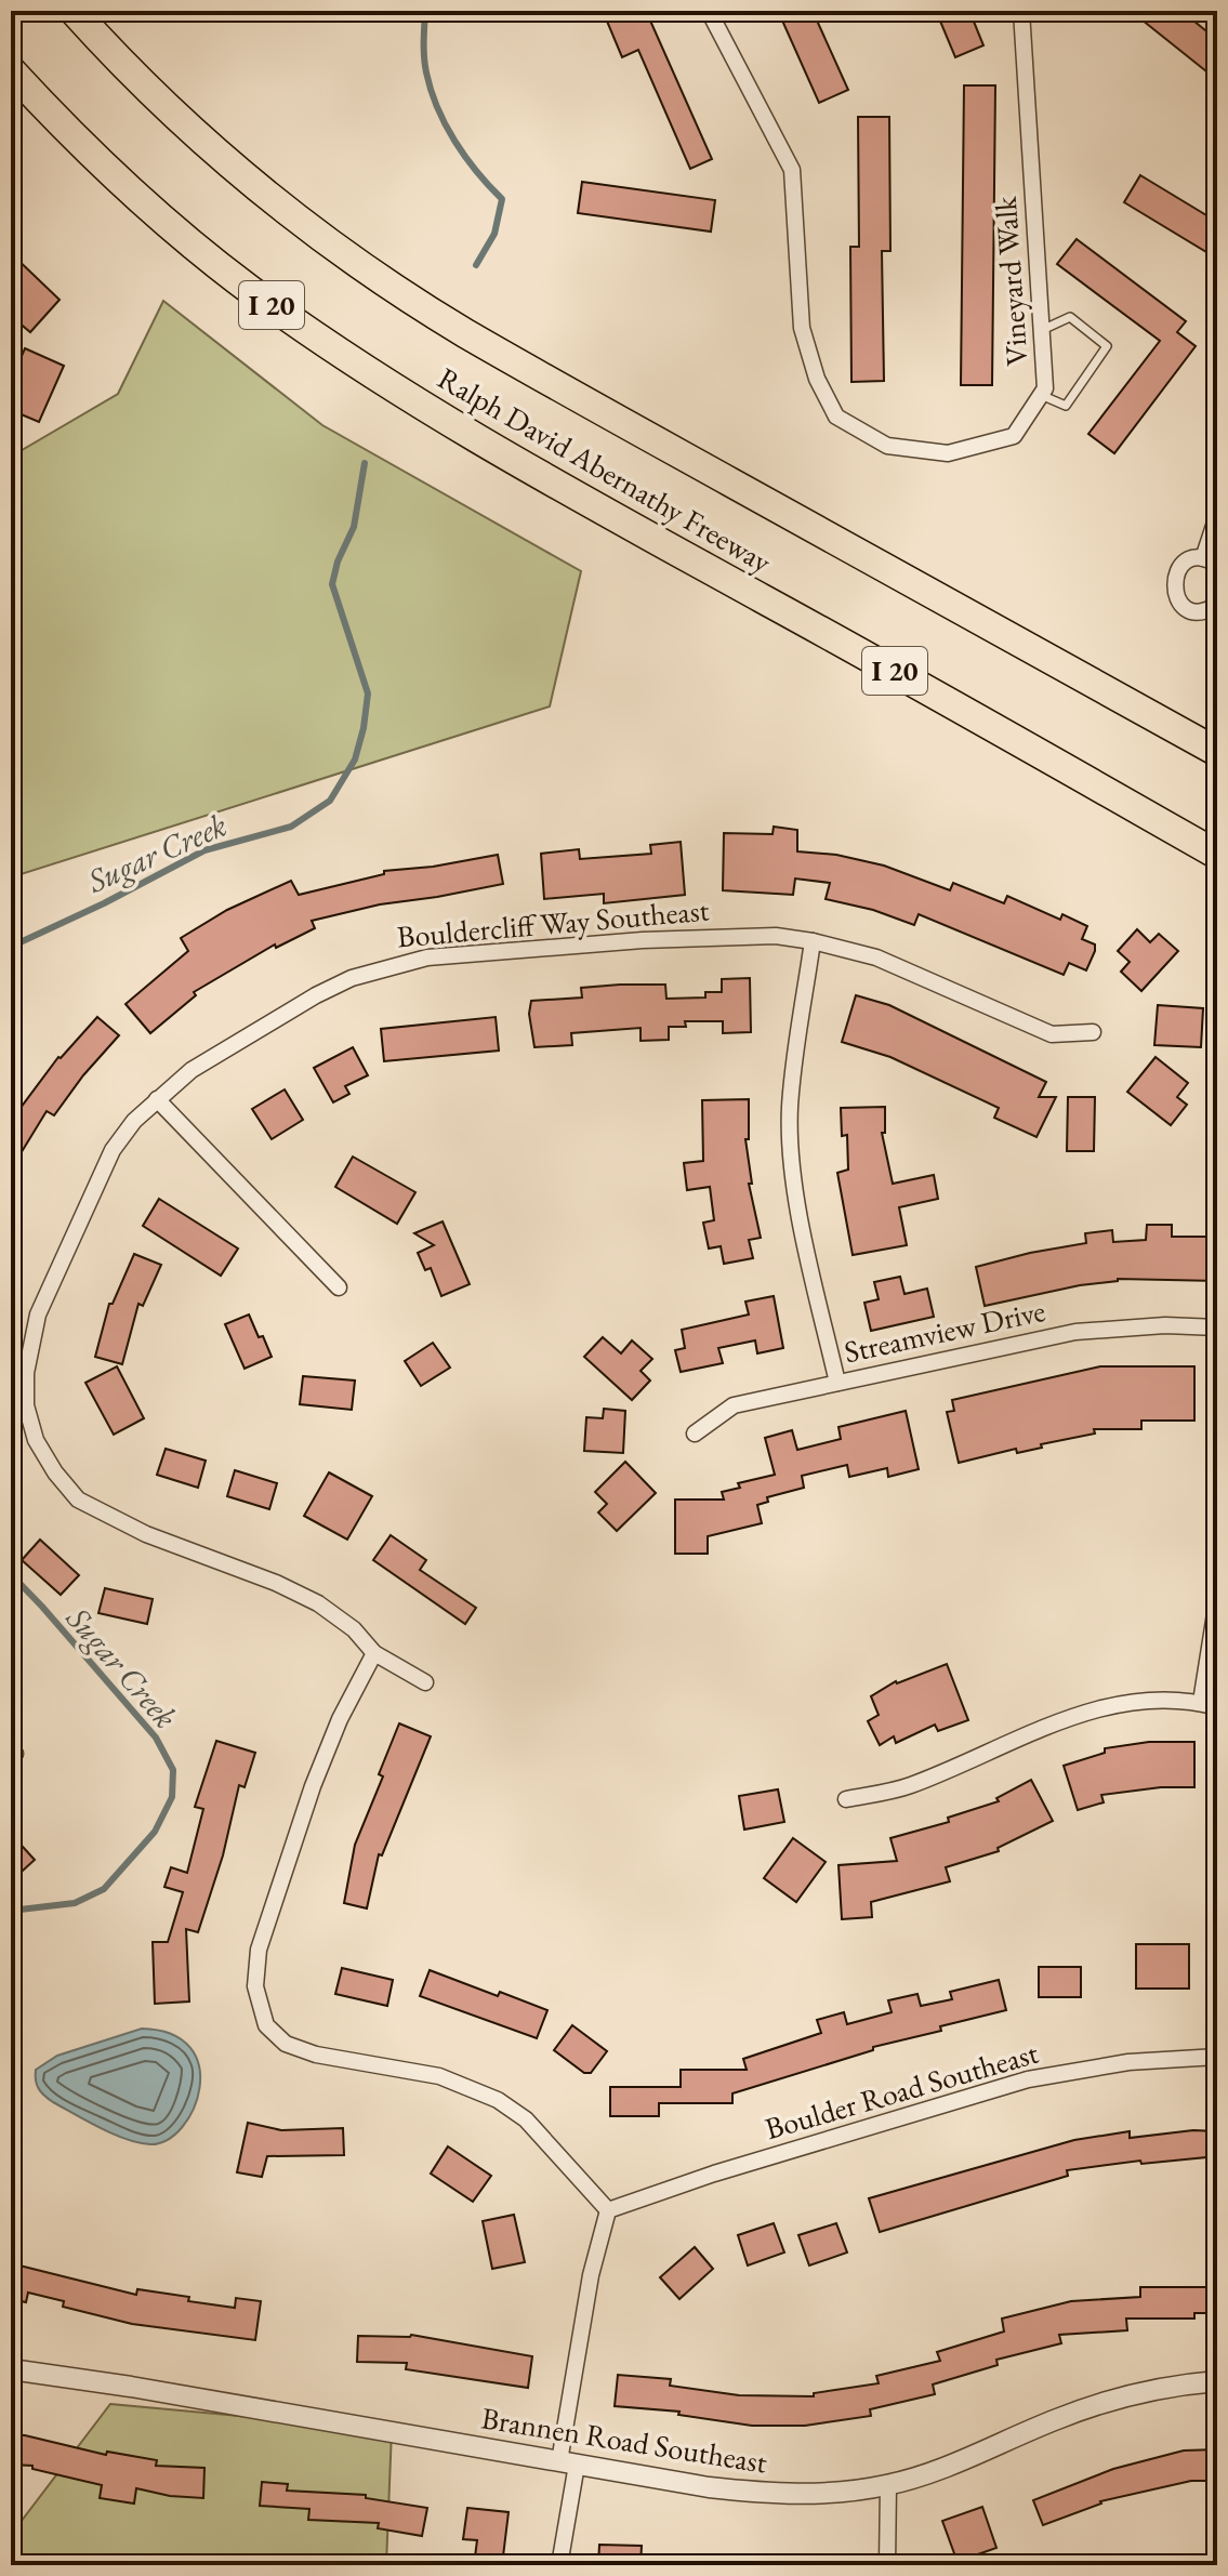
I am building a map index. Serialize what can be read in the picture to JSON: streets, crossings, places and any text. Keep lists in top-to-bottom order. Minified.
{"streets":{"highway":["I 20","Ralph David Abernathy Freeway"],"street":["Vineyard Walk","Bouldercliff Way Southeast","Streamview Drive","Boulder Road Southeast","Brannen Road Southeast"]},"water":["Sugar Creek"]}
